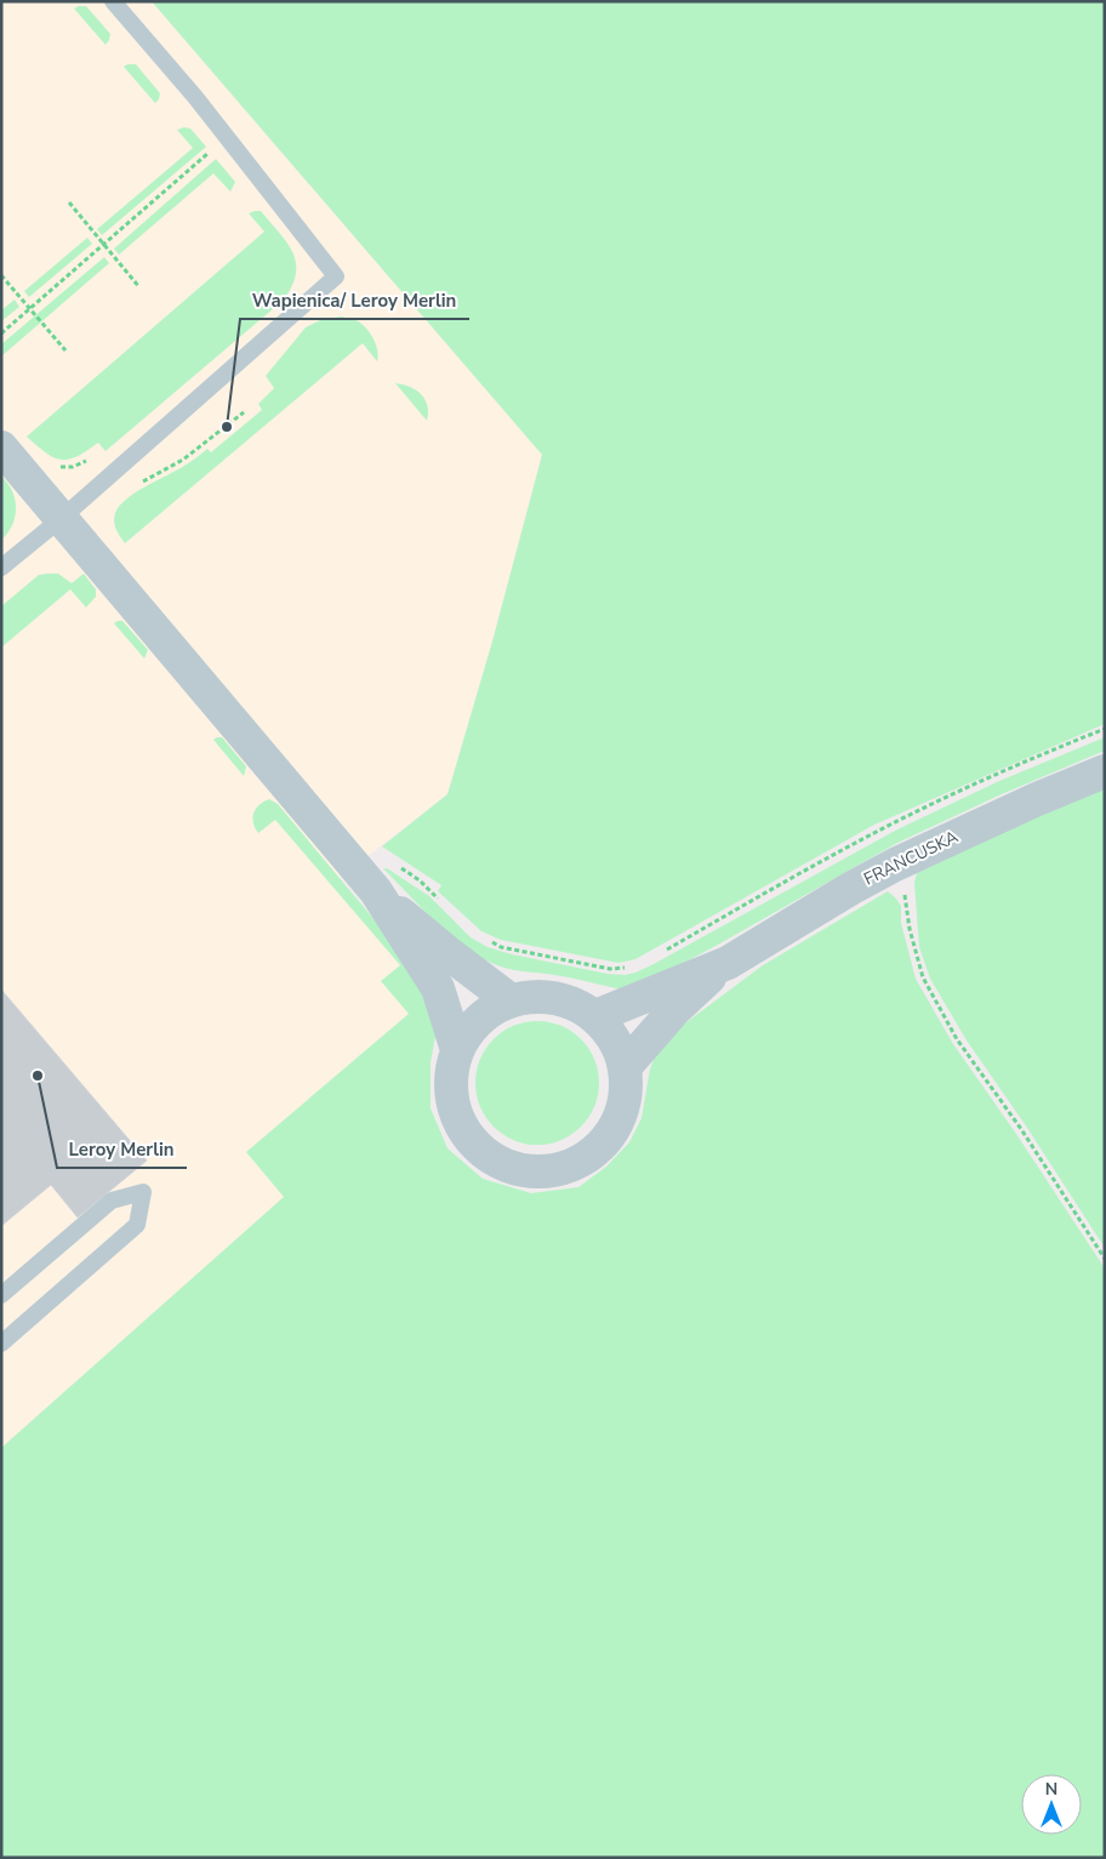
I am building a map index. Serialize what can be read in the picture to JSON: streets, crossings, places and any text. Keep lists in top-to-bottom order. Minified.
{"streets":{"street":["FRANCUSKA"]},"places":["Wapienica/ Leroy Merlin","Leroy Merlin"],"north":"top"}
